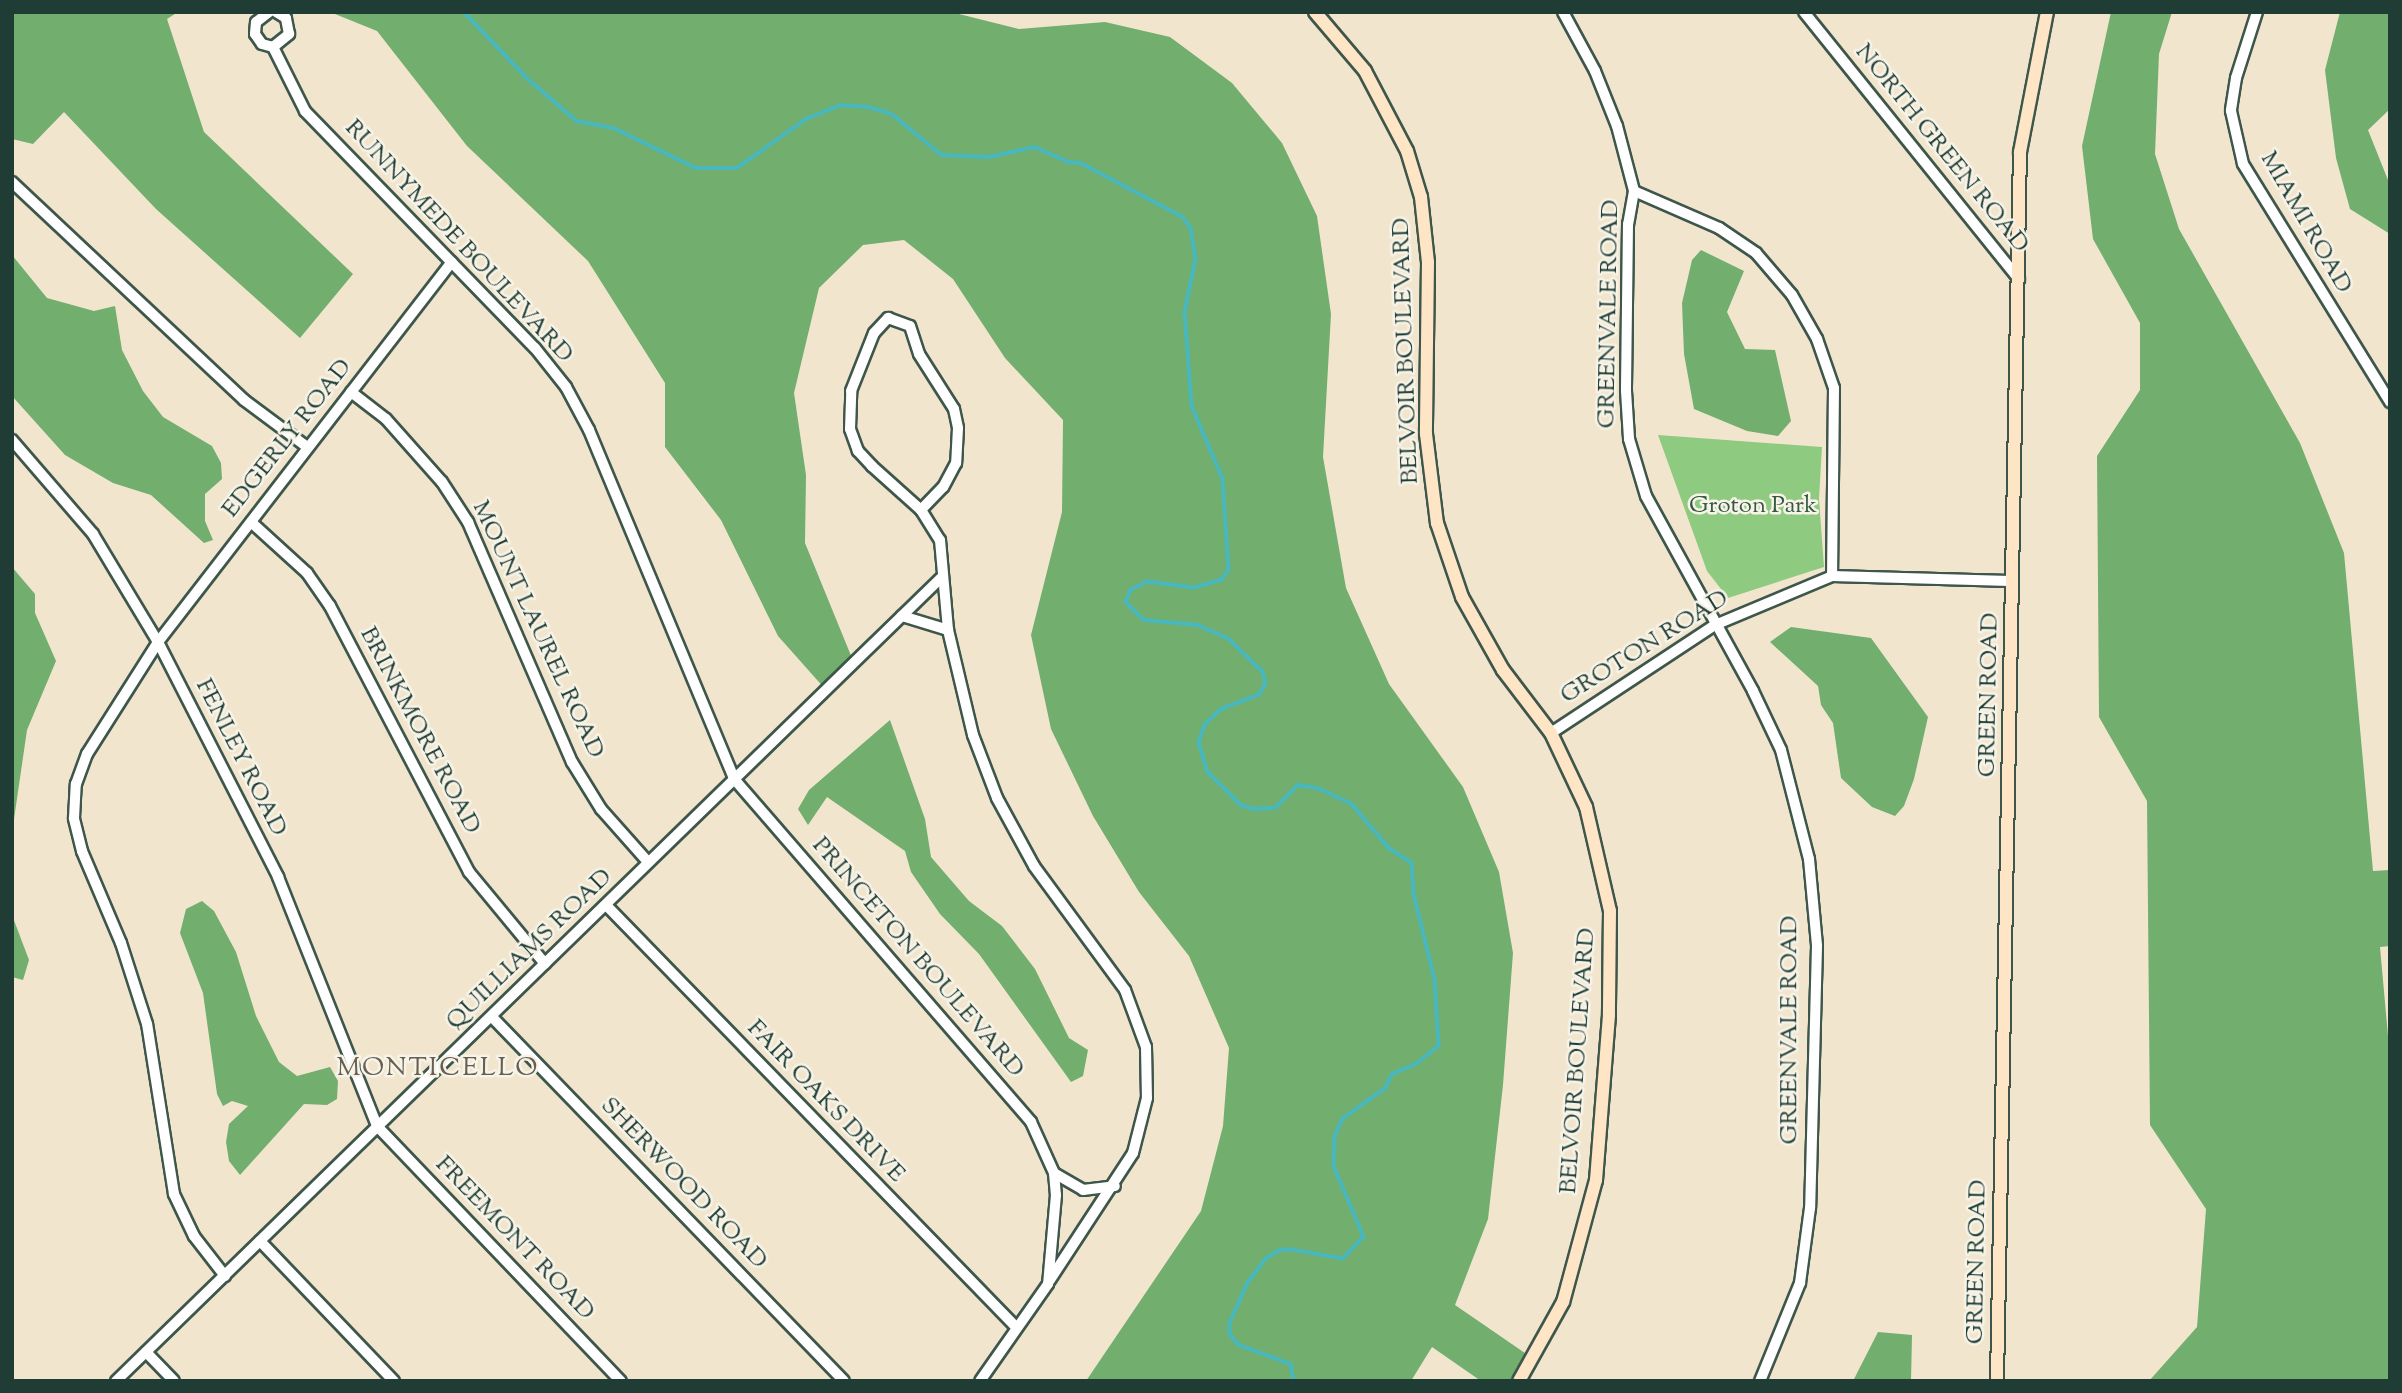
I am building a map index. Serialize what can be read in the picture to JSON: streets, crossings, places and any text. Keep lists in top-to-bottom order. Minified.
{"streets":{"street":["NORTH GREEN ROAD","MIAMI ROAD","RUNNYMEDE BOULEVARD","GREENVALE ROAD","BELVOIR BOULEVARD","EDGERLY ROAD","MOUNT LAUREL ROAD","GROTON ROAD","GREEN ROAD","BRINKMORE ROAD","FENLEY ROAD","QUILLIAMS ROAD","PRINCETON BOULEVARD","FAIR OAKS DRIVE","SHERWOOD ROAD","FREEMONT ROAD"]},"crossings":[["NORTH GREEN ROAD","GREEN ROAD"],["RUNNYMEDE BOULEVARD","EDGERLY ROAD"],["RUNNYMEDE BOULEVARD","QUILLIAMS ROAD"],["RUNNYMEDE BOULEVARD","PRINCETON BOULEVARD"],["GREENVALE ROAD","GROTON ROAD"],["BELVOIR BOULEVARD","GROTON ROAD"],["EDGERLY ROAD","MOUNT LAUREL ROAD"],["EDGERLY ROAD","BRINKMORE ROAD"],["EDGERLY ROAD","FENLEY ROAD"],["EDGERLY ROAD","QUILLIAMS ROAD"],["MOUNT LAUREL ROAD","QUILLIAMS ROAD"],["GROTON ROAD","GREEN ROAD"],["BRINKMORE ROAD","QUILLIAMS ROAD"],["FENLEY ROAD","QUILLIAMS ROAD"],["FENLEY ROAD","FREEMONT ROAD"],["QUILLIAMS ROAD","PRINCETON BOULEVARD"],["QUILLIAMS ROAD","FAIR OAKS DRIVE"],["QUILLIAMS ROAD","SHERWOOD ROAD"],["QUILLIAMS ROAD","FREEMONT ROAD"],["PRINCETON BOULEVARD","FAIR OAKS DRIVE"]],"districts":["MONTICELLO"],"parks":["Groton Park"]}
